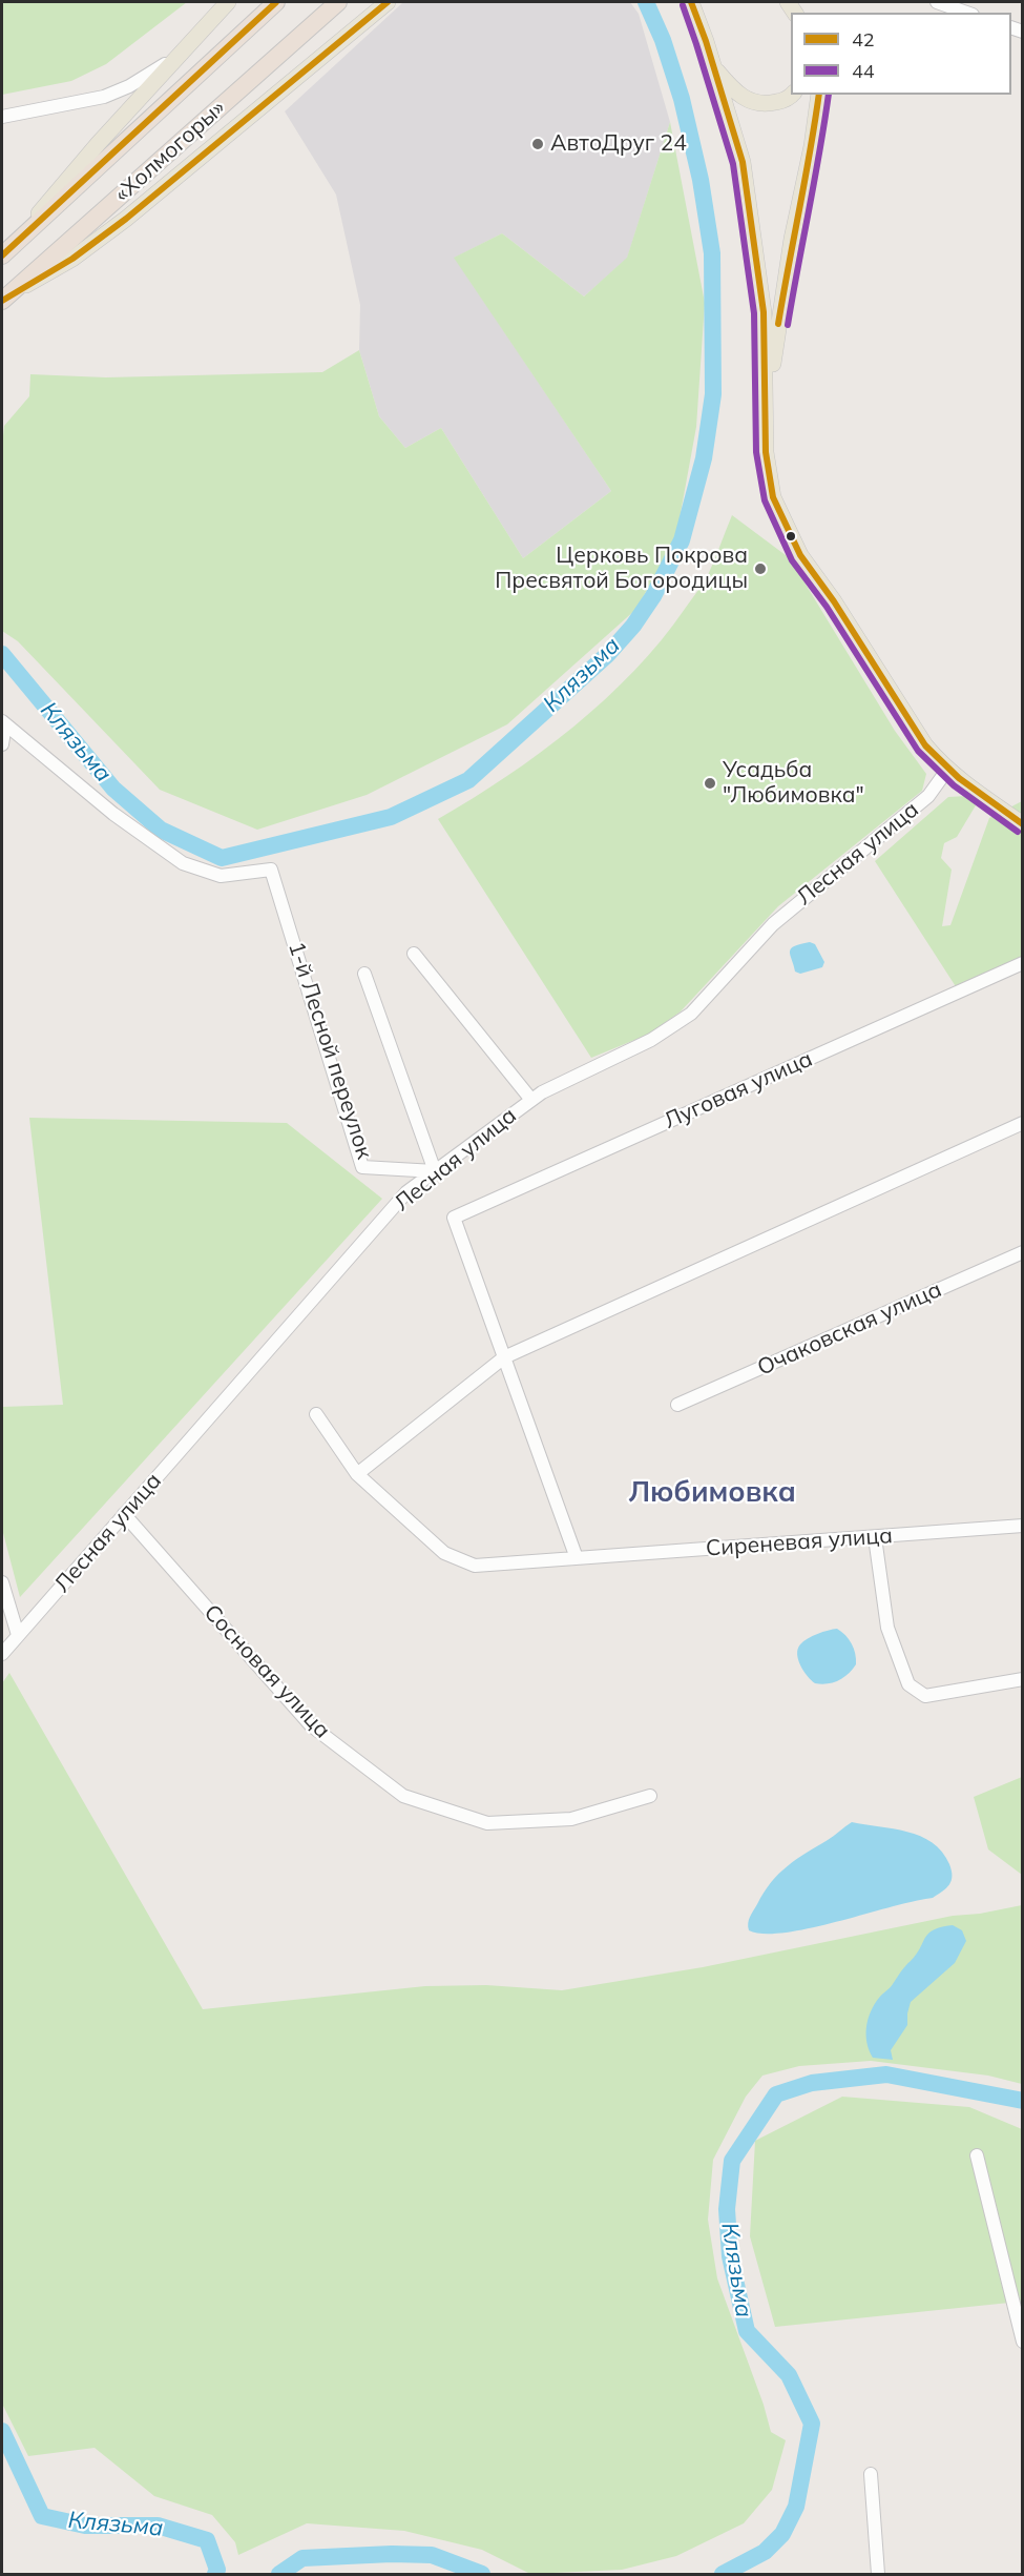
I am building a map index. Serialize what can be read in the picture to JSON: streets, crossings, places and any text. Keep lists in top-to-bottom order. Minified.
{"streets":{"highway":["«Холмогоры»"],"street":["Лесная улица","1-й Лесной переулок","Луговая улица","Очаковская улица","Сиреневая улица","Сосновая улица"]},"crossings":[["Лесная улица","1-й Лесной переулок"],["Лесная улица","Сосновая улица"]],"districts":["Любимовка"],"water":["Клязьма"],"places":["АвтоДруг 24","Церковь Покрова Пресвятой Богородицы","Усадьба \"Любимовка\""],"lines":["transit line 42","transit line 44"],"legend":["42","44"]}
